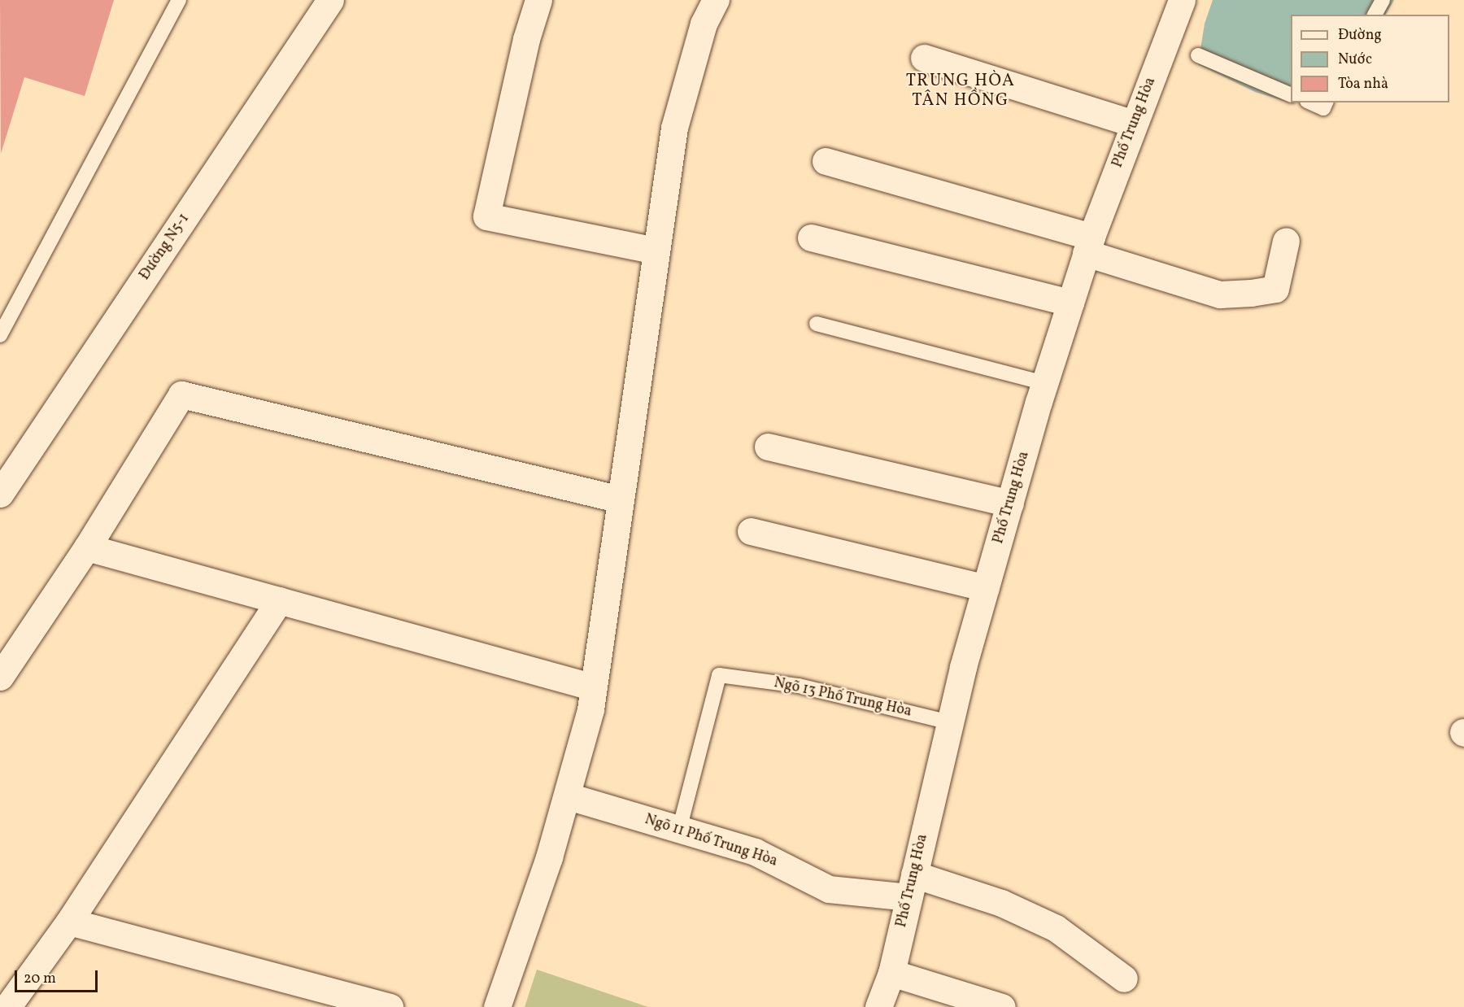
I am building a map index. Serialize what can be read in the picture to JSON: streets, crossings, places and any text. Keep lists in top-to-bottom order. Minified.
{"streets":{"street":["Phố Trung Hòa","Đường N5-1","Ngõ 11 Phố Trung Hòa"],"lane":["Ngõ 13 Phố Trung Hòa"]},"crossings":[["Phố Trung Hòa","Ngõ 13 Phố Trung Hòa"],["Phố Trung Hòa","Ngõ 11 Phố Trung Hòa"],["Ngõ 13 Phố Trung Hòa","Ngõ 11 Phố Trung Hòa"]],"districts":["TRUNG HÒA TÂN HỒNG"],"legend":["Đường","Nước","Tòa nhà"],"scale_bar":"20 m"}
